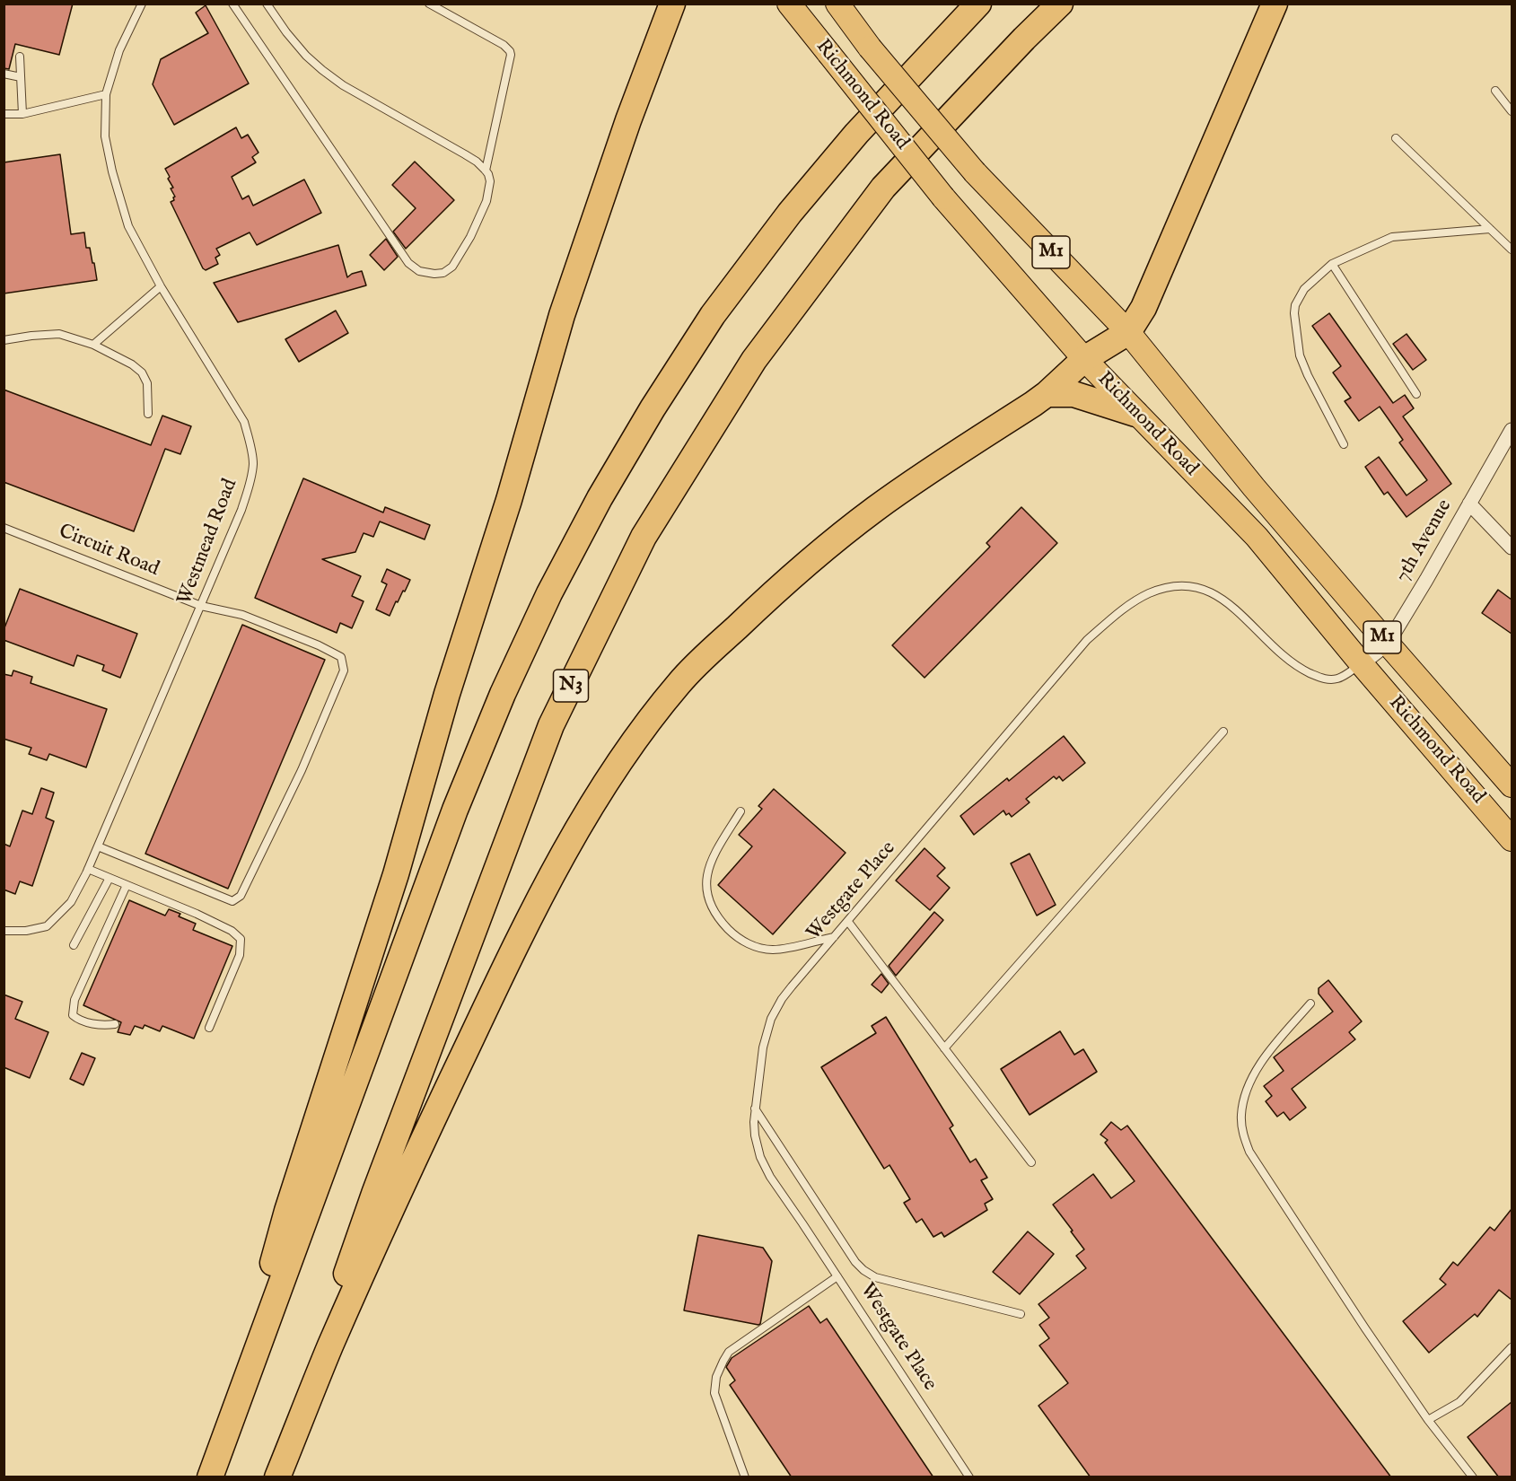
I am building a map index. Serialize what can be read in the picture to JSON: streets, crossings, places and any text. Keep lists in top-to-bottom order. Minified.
{"streets":{"highway":["Richmond Road","M1","N3"],"street":["7th Avenue"],"lane":["Westmead Road","Circuit Road","Westgate Place"]},"crossings":[["Richmond Road","7th Avenue"],["Richmond Road","Westgate Place"],["7th Avenue","Westgate Place"],["Westmead Road","Circuit Road"]]}
